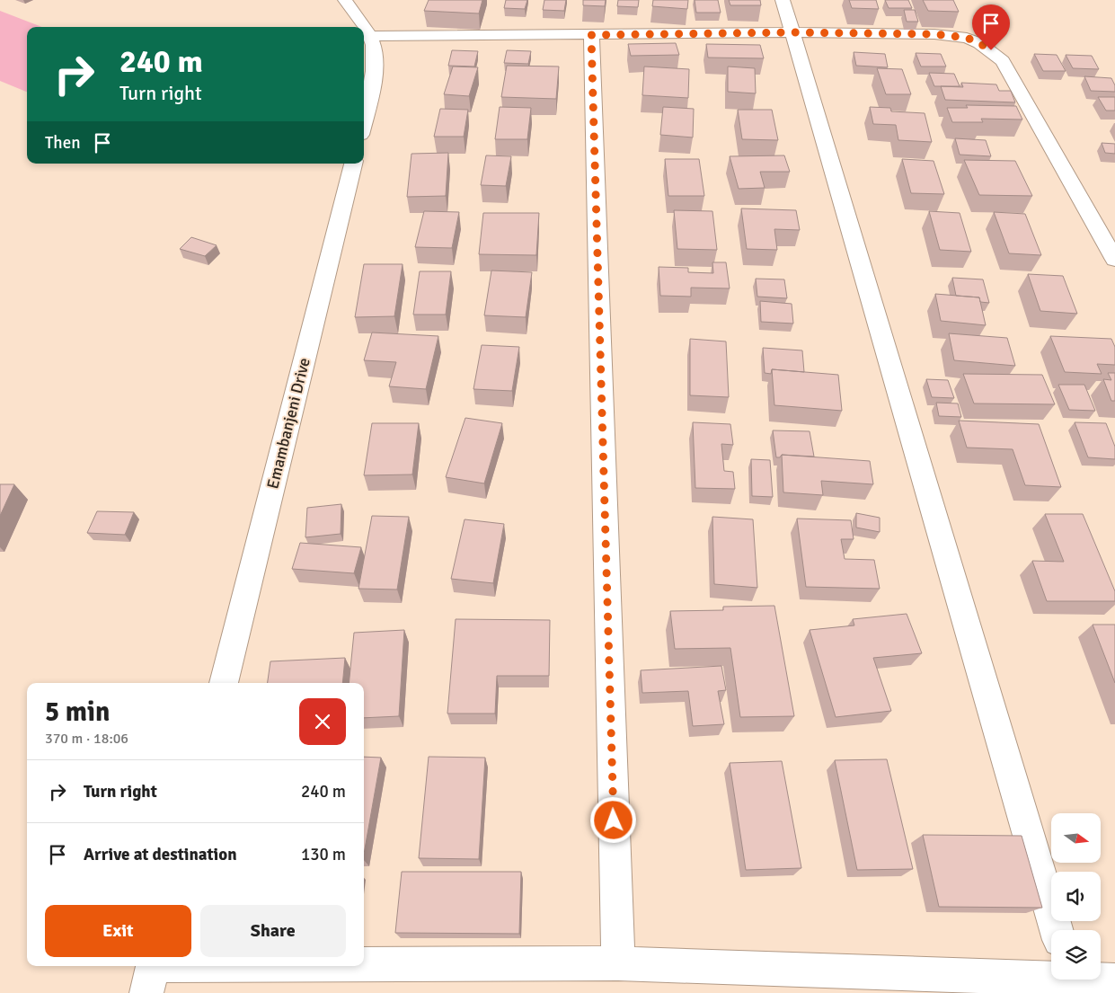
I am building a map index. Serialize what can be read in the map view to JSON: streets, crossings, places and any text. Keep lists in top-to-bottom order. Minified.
{"streets":{"street":["Emambanjeni Drive"]},"north":"right","page":{"turn":["240 m","Turn right"],"then":"Then","heading":["5 min","370 m · 18:06"],"list":[{"name":"Turn right","value":"240 m"},{"name":"Arrive at destination","value":"130 m"}],"buttons":["Exit","Share"]}}
